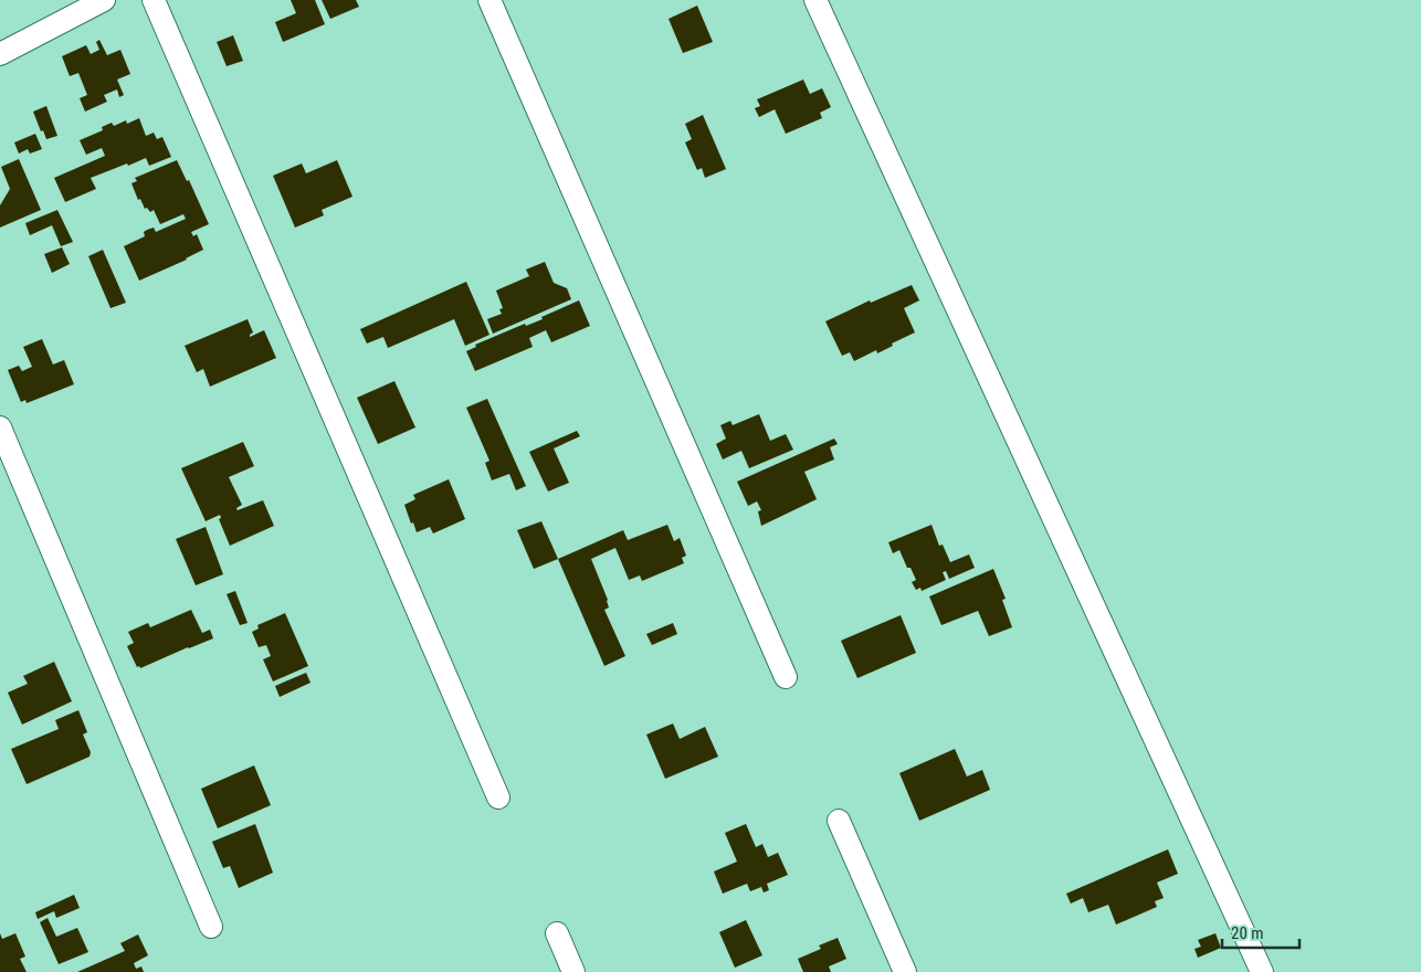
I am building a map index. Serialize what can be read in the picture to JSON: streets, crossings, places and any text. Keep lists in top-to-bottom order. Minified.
{"scale_bar":"20 m"}
